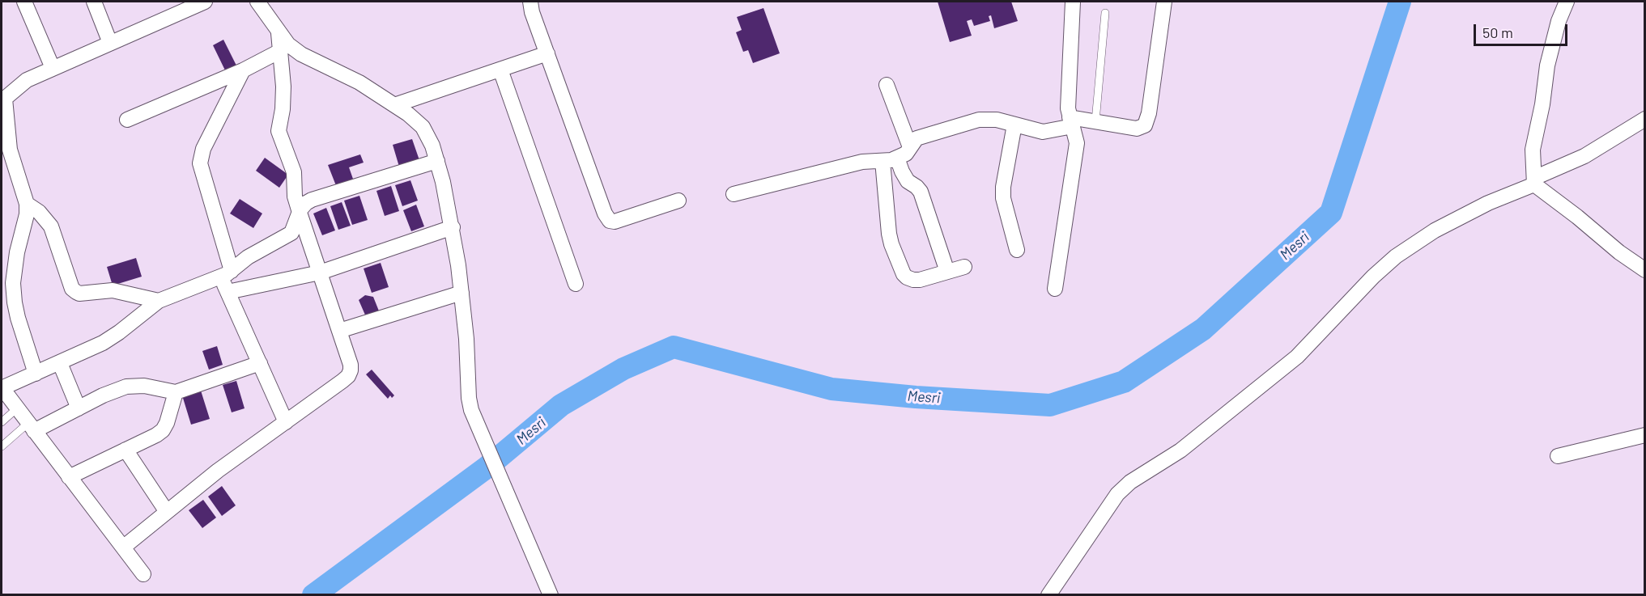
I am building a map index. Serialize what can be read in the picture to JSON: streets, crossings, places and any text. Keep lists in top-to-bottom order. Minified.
{"water":["Mesri"],"scale_bar":"50 m"}
